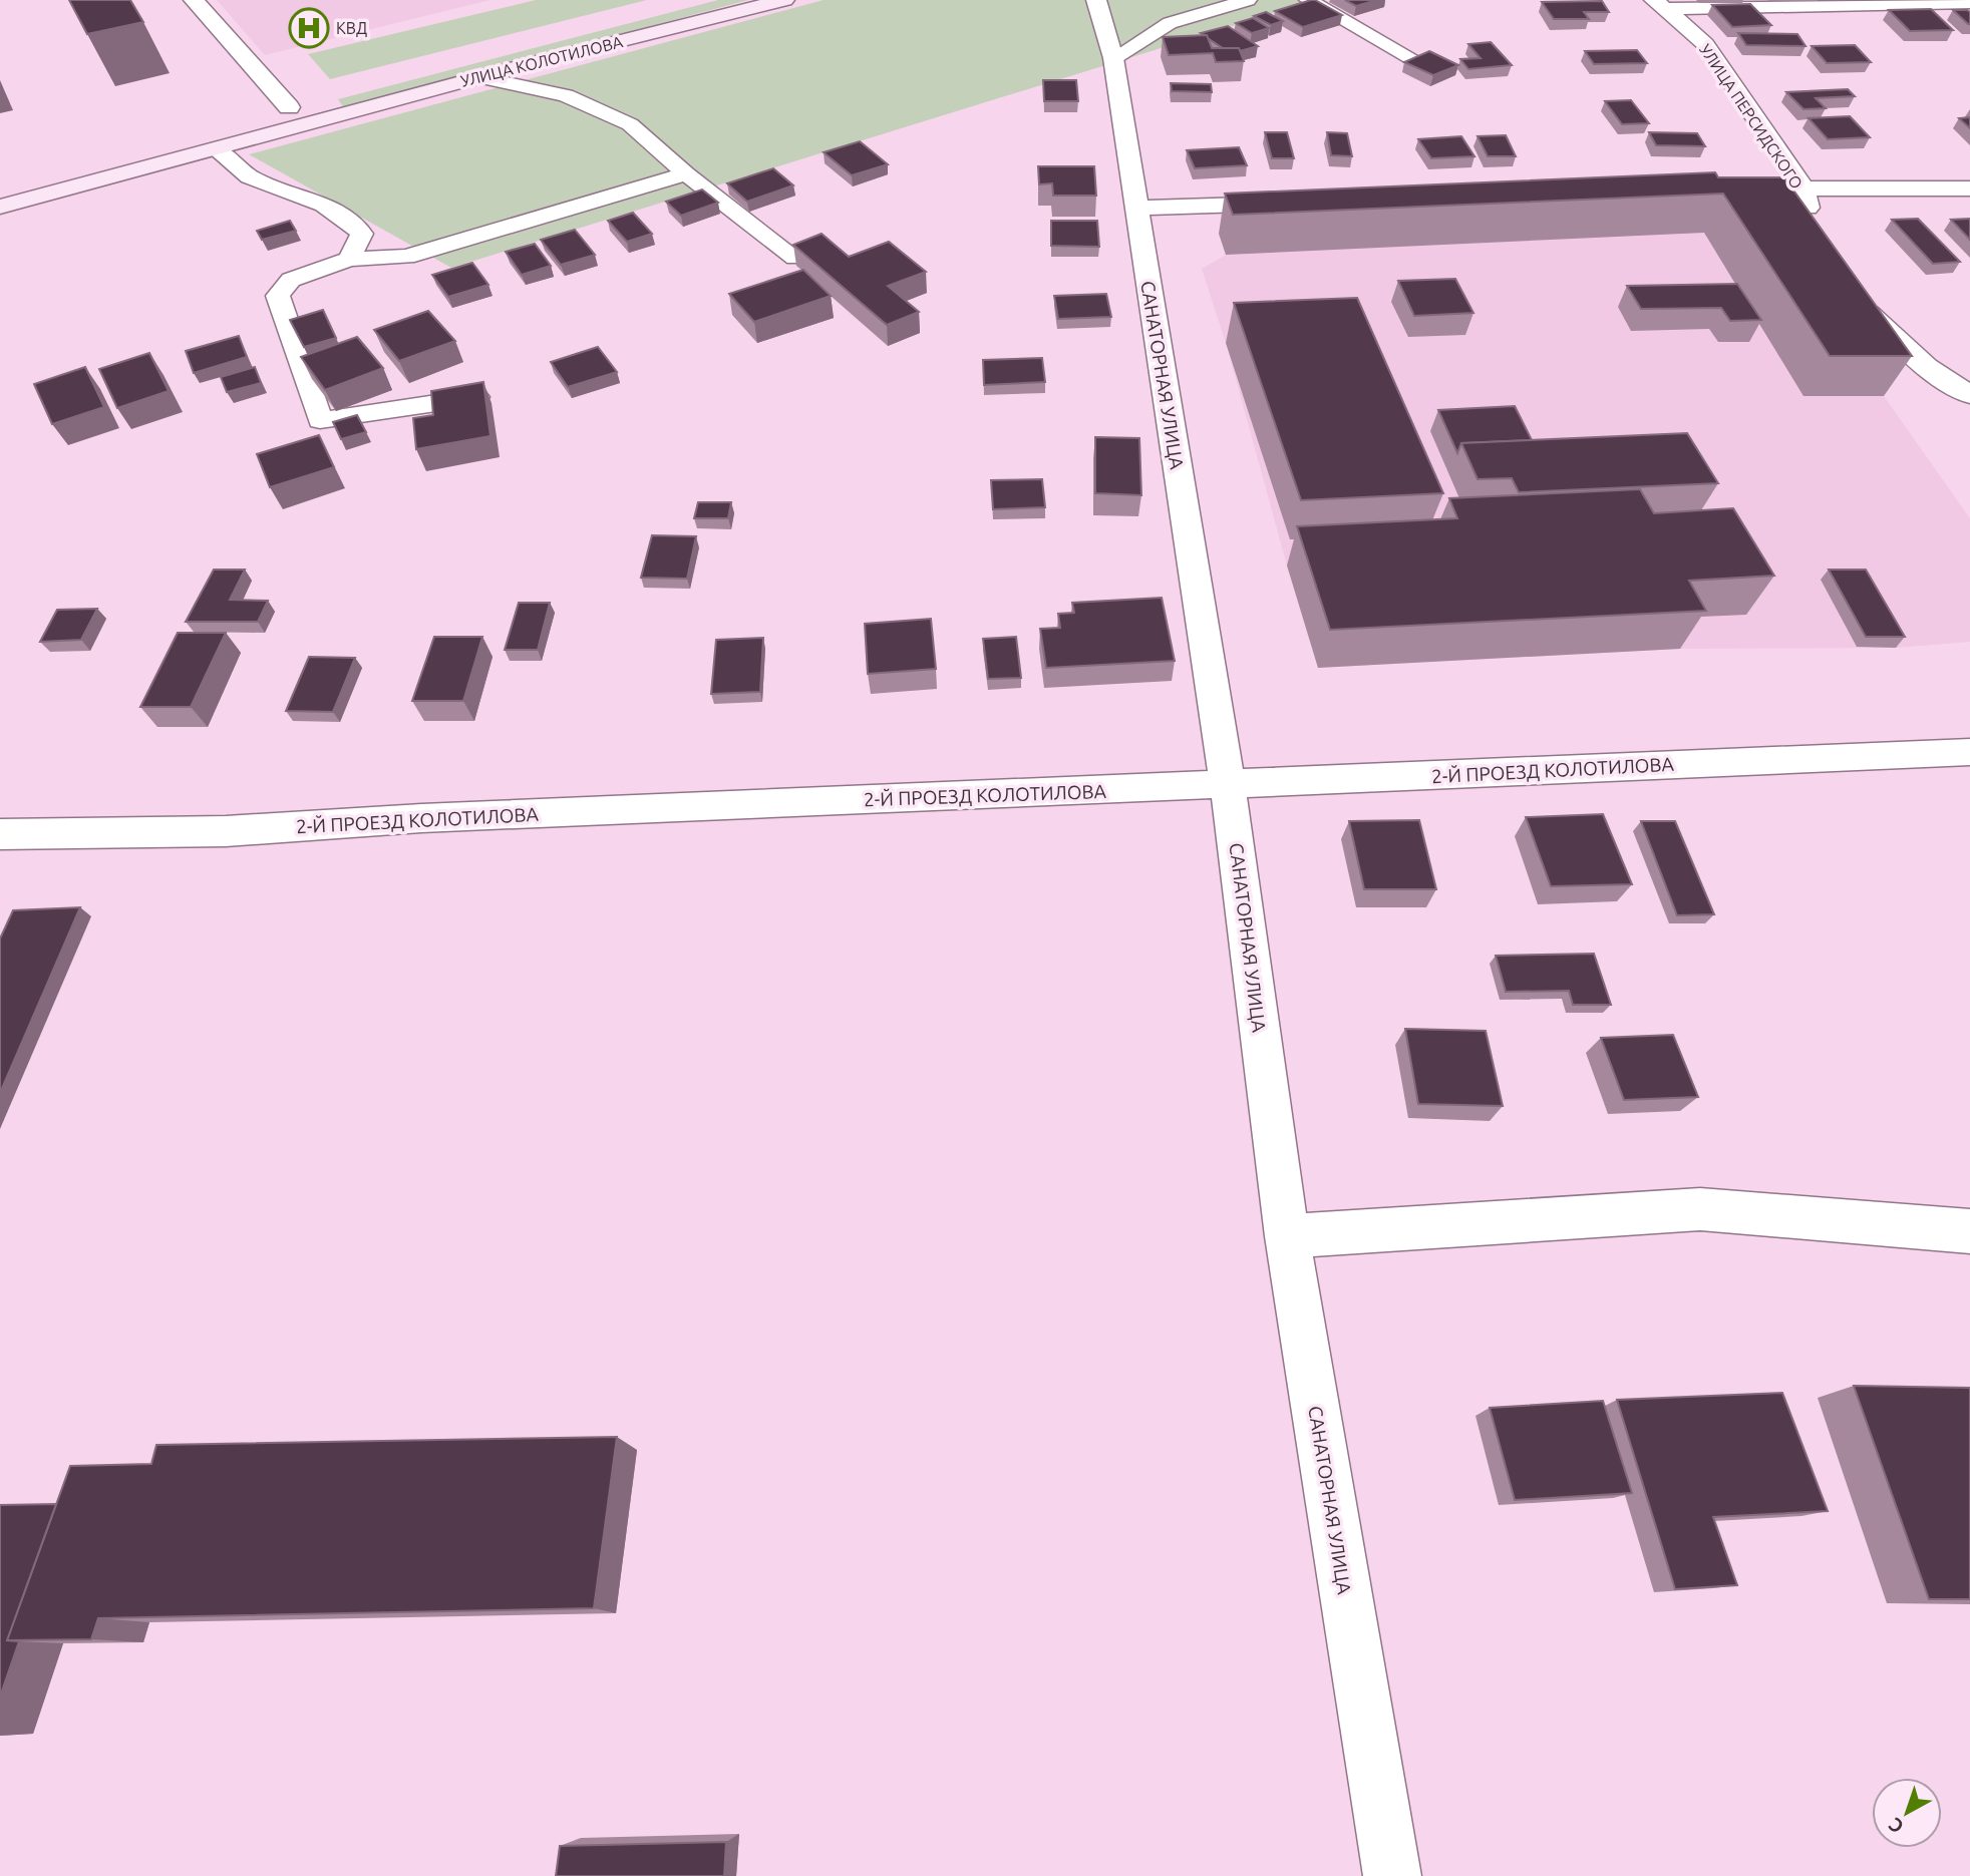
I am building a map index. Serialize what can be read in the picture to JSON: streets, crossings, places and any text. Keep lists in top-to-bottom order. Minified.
{"streets":{"main road":["УЛИЦА КОЛОТИЛОВА"],"street":["УЛИЦА ПЕРСИДСКОГО","САНАТОРНАЯ УЛИЦА","2-Й ПРОЕЗД КОЛОТИЛОВА"]},"crossings":[["САНАТОРНАЯ УЛИЦА","2-Й ПРОЕЗД КОЛОТИЛОВА"]],"places":{"hospital":["КВД"]},"north":"bottom left"}
